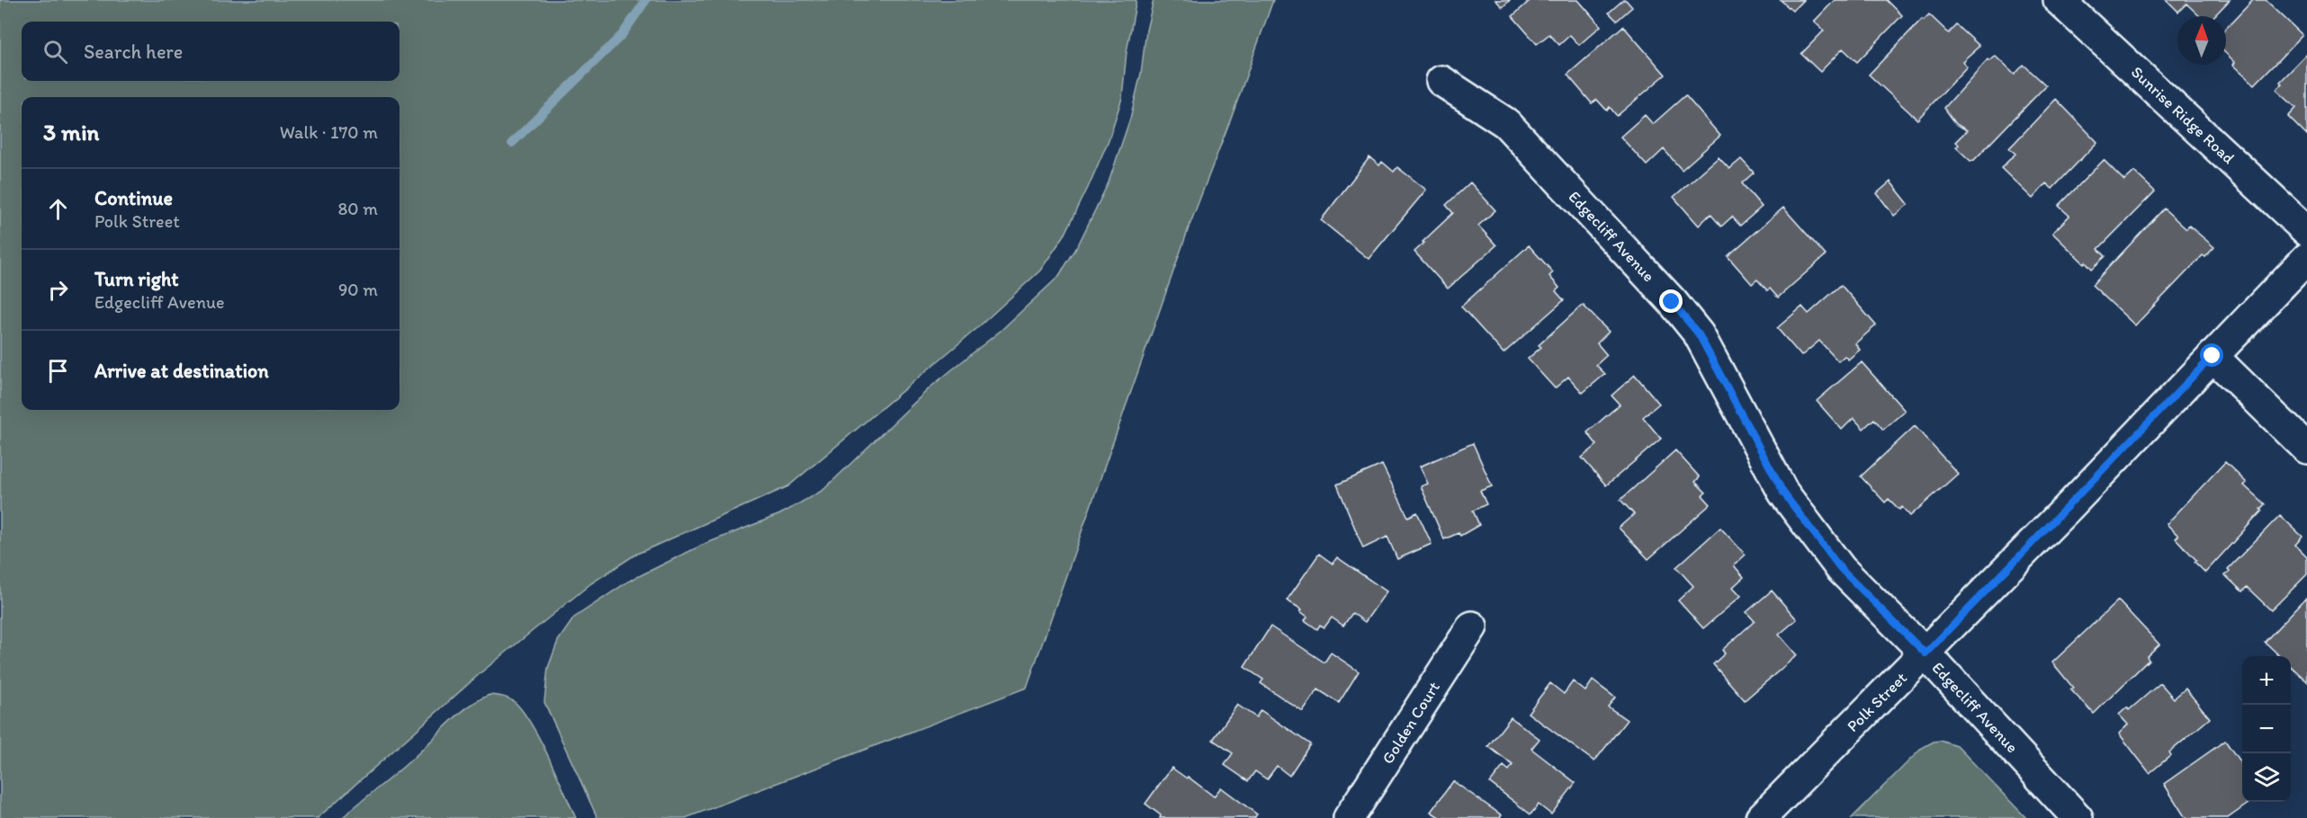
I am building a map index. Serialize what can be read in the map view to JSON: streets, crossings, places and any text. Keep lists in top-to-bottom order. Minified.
{"streets":{"street":["Sunrise Ridge Road","Edgecliff Avenue","Polk Street","Golden Court"]},"crossings":[["Edgecliff Avenue","Polk Street"]],"north":"top","page":{"search":"Search here","heading":["3 min","Walk · 170 m"],"list":[["Continue","Polk Street","80 m"],["Turn right","Edgecliff Avenue","90 m"],"Arrive at destination"],"map_buttons":["+","−"]}}
